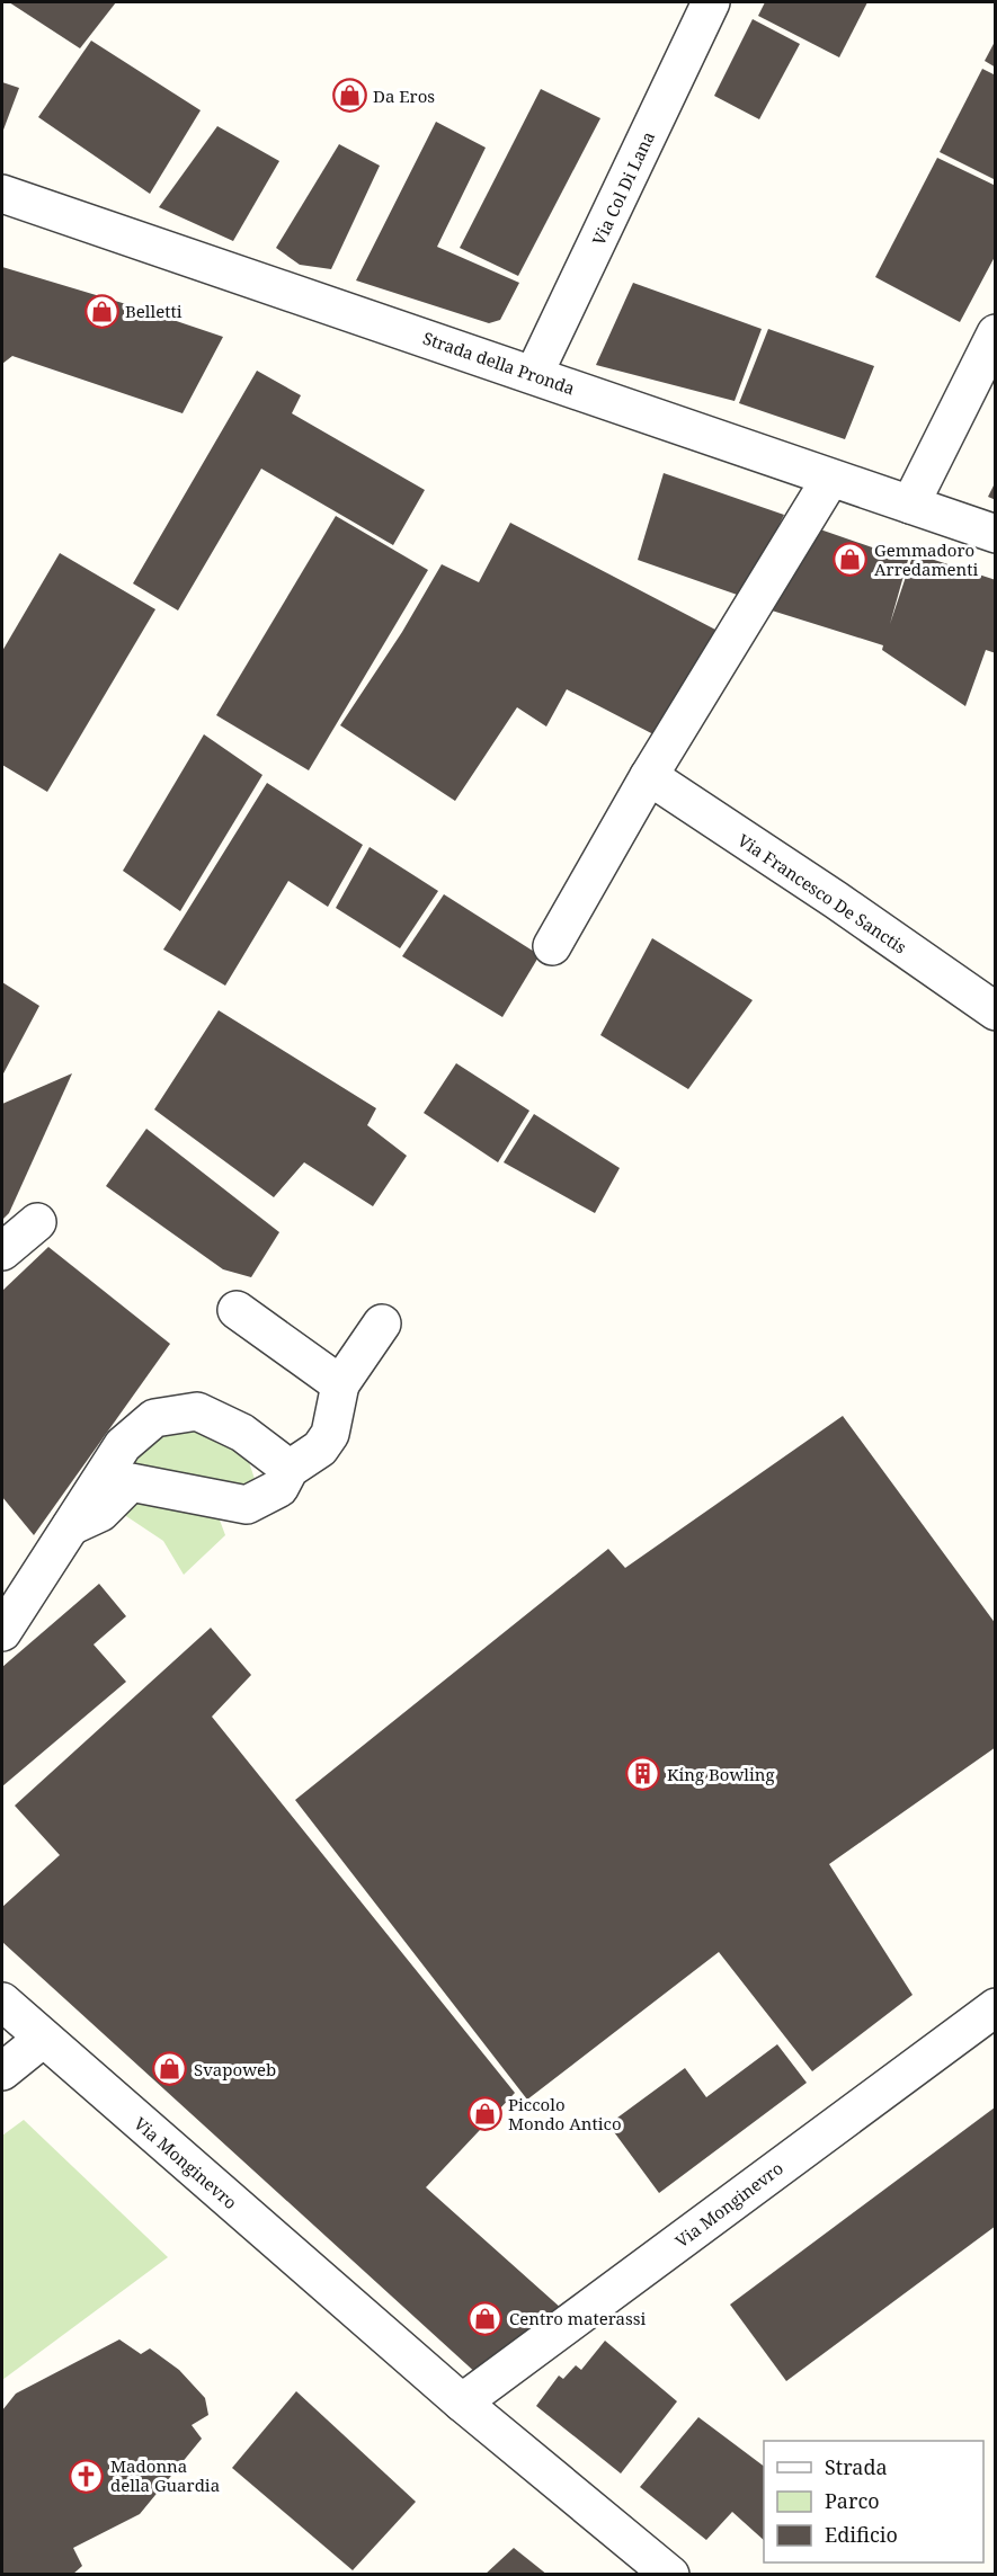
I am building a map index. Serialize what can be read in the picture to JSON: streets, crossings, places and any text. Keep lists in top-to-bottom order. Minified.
{"streets":{"street":["Via Col Di Lana","Strada della Pronda","Via Francesco De Sanctis","Via Monginevro"]},"crossings":[["Via Col Di Lana","Strada della Pronda"]],"places":{"shop":["Da Eros","Belletti","Gemmadoro Arredamenti","Svapoweb","Piccolo Mondo Antico","Centro materassi"],"building":["King Bowling"],"church":["Madonna della Guardia"]},"legend":["Strada","Parco","Edificio"]}
